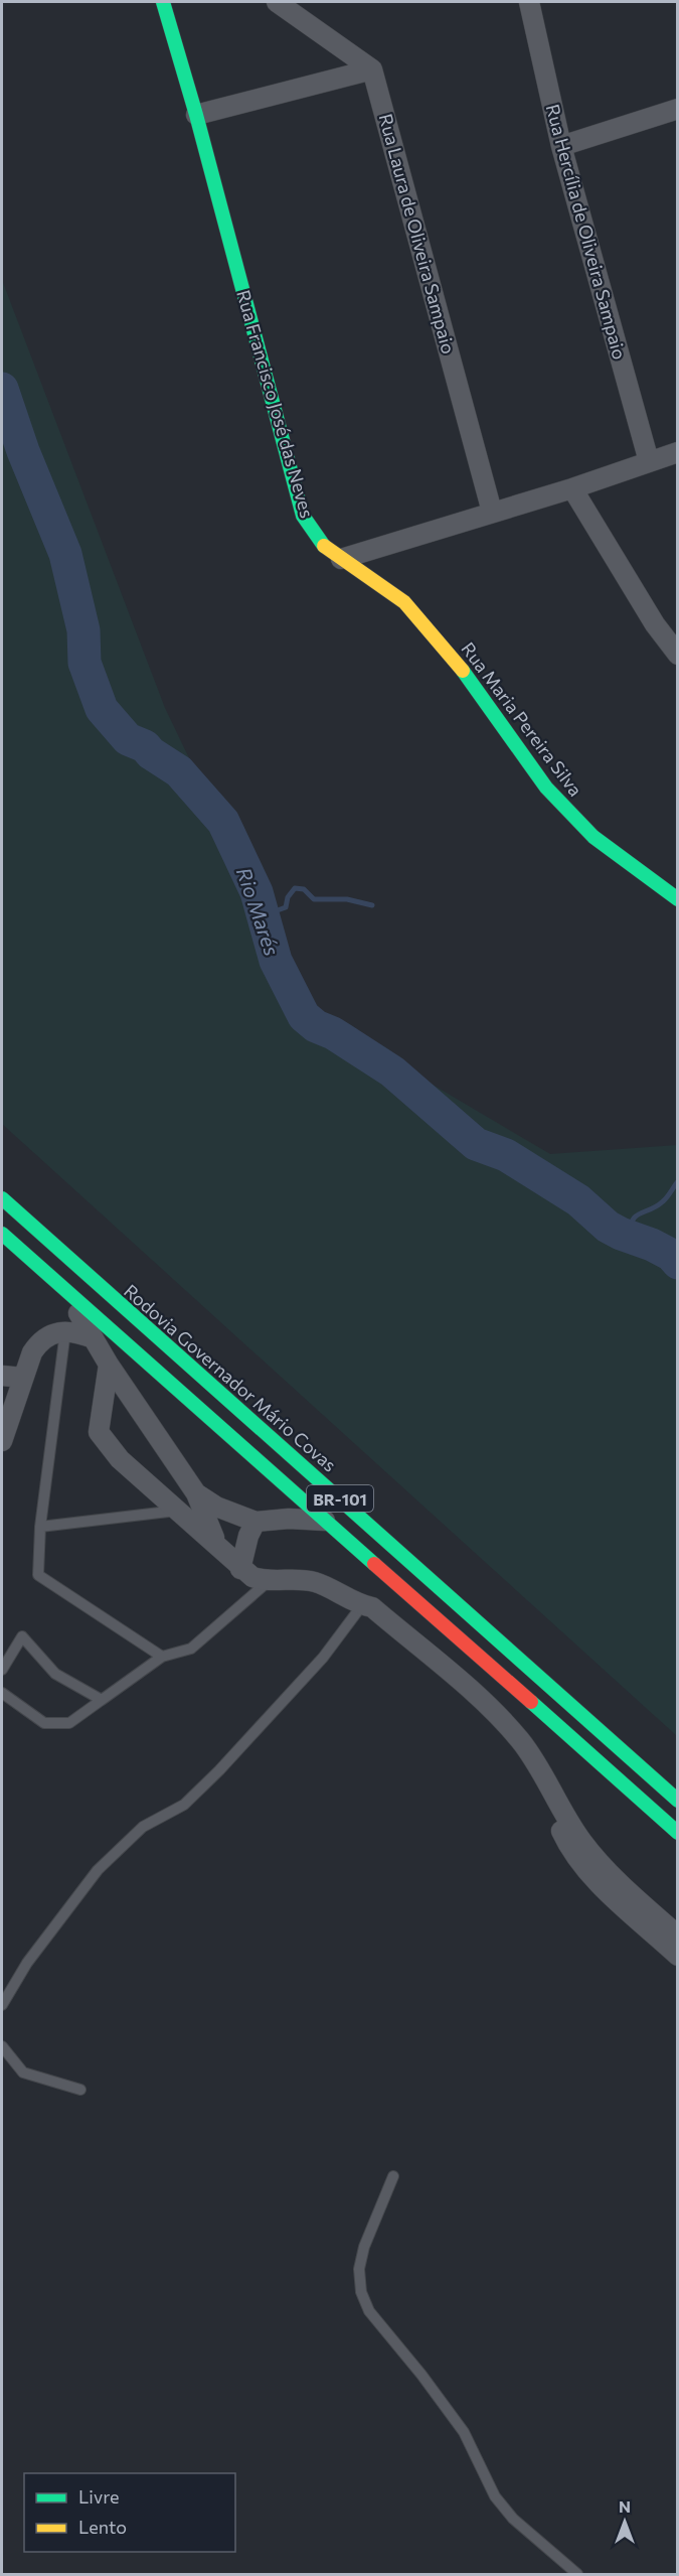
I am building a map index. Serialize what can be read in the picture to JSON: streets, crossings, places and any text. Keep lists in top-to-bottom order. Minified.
{"streets":{"main road":["Rua Francisco José das Neves","Rua Maria Pereira Silva","Rodovia Governador Mário Covas","BR-101"],"street":["Rua Hercília de Oliveira Sampaio","Rua Laura de Oliveira Sampaio"]},"crossings":[["Rua Francisco José das Neves","Rua Maria Pereira Silva"]],"water":["Rio Marés"],"legend":["Livre","Lento"],"north":"top"}
